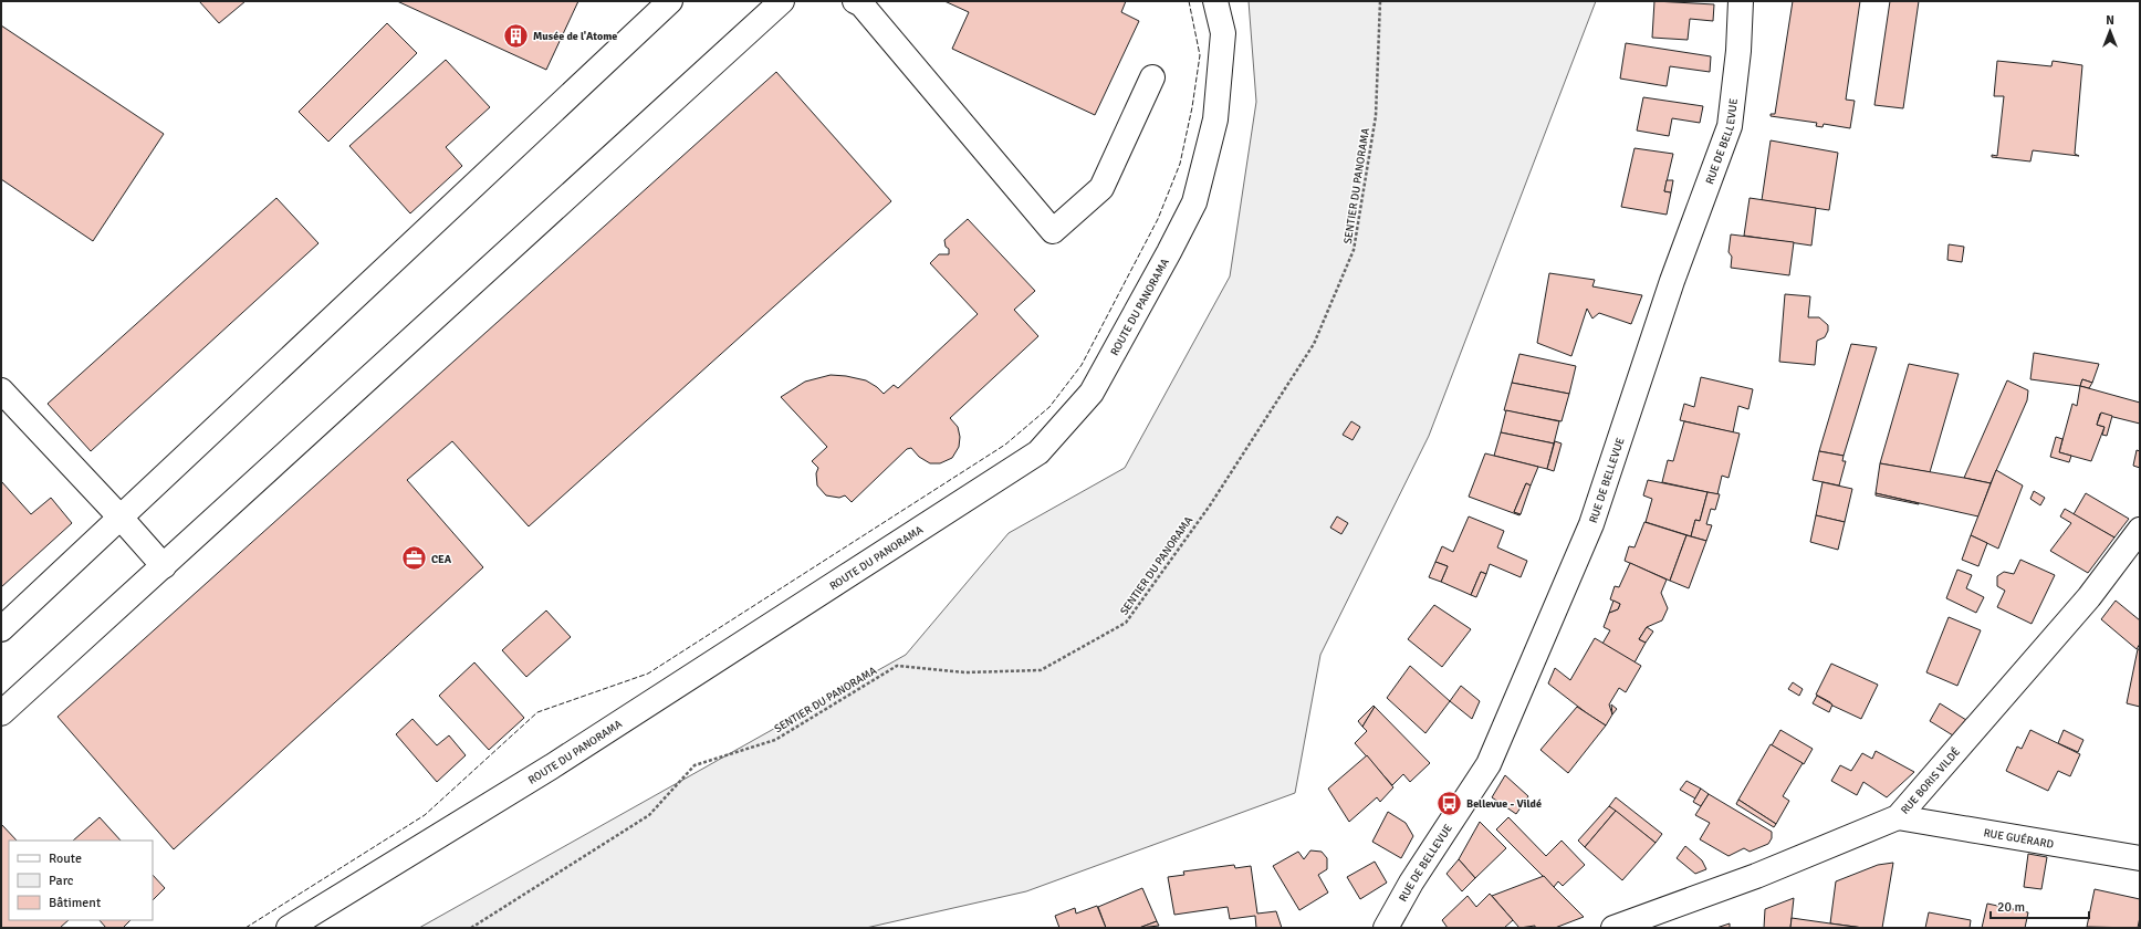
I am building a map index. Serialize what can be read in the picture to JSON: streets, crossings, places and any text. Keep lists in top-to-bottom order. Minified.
{"streets":{"street":["RUE DE BELLEVUE","ROUTE DU PANORAMA","RUE BORIS VILDÉ","RUE GUÉRARD"],"path":["SENTIER DU PANORAMA"]},"crossings":[["RUE BORIS VILDÉ","RUE GUÉRARD"]],"places":{"building":["Musée de l'Atome"],"office":["CEA"],"bus stop":["Bellevue - Vildé"]},"legend":["Route","Parc","Bâtiment"],"scale_bar":"20 m","north":"top"}
